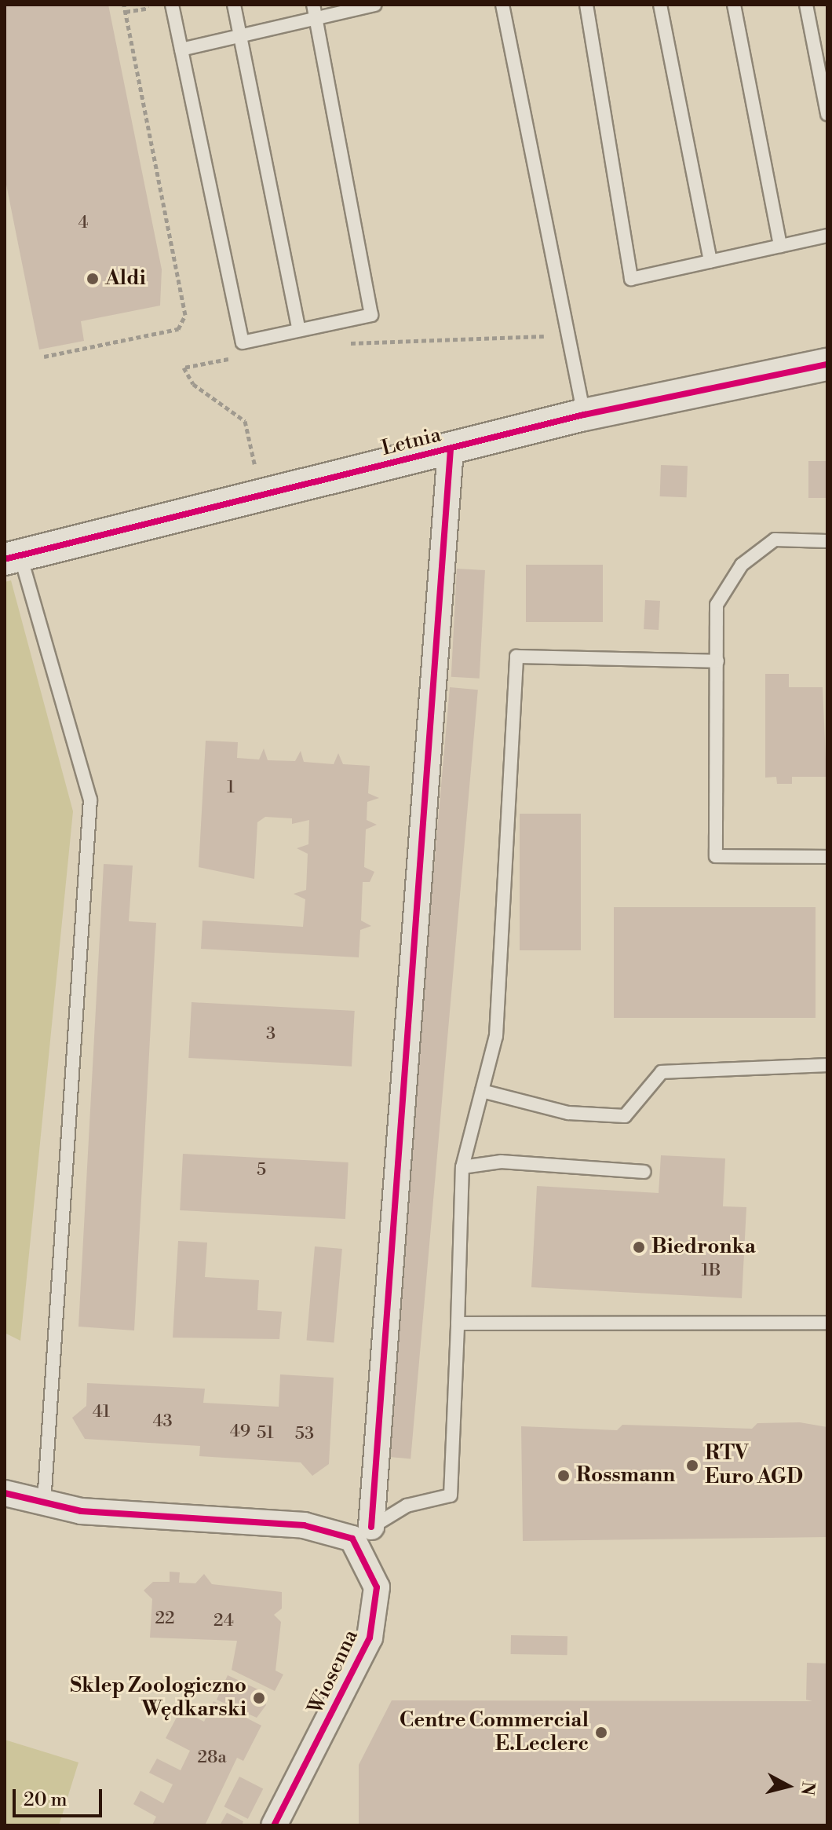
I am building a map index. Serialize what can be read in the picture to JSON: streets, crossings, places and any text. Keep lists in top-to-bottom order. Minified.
{"streets":{"street":["Letnia","Wiosenna"]},"places":["Aldi","Biedronka","RTV Euro AGD","Rossmann","Sklep Zoologiczno Wędkarski","Centre Commercial E.Leclerc"],"house_numbers":["4","1","3","5","1B","41","43","49","51","53","22","24","28a"],"scale_bar":"20 m","north":"right"}
